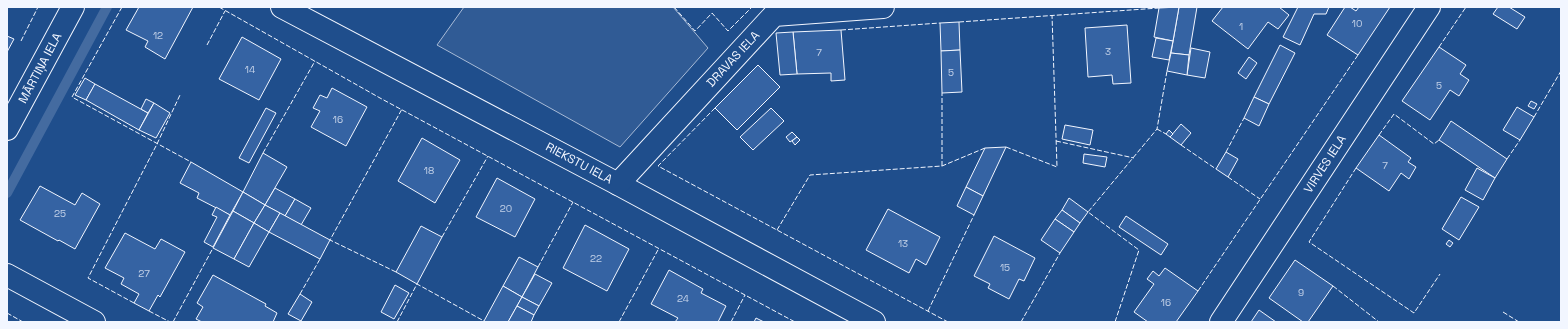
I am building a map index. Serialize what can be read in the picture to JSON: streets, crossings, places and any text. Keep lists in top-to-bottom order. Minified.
{"streets":{"street":["DRAVAS IELA","MĀRTIŅA IELA","RIEKSTU IELA","VIRVES IELA"]},"crossings":[["DRAVAS IELA","RIEKSTU IELA"]],"house_numbers":["10","1","12","3","7","14","5","5","16","7","18","20","25","13","22","15","27","9","24","16"]}
